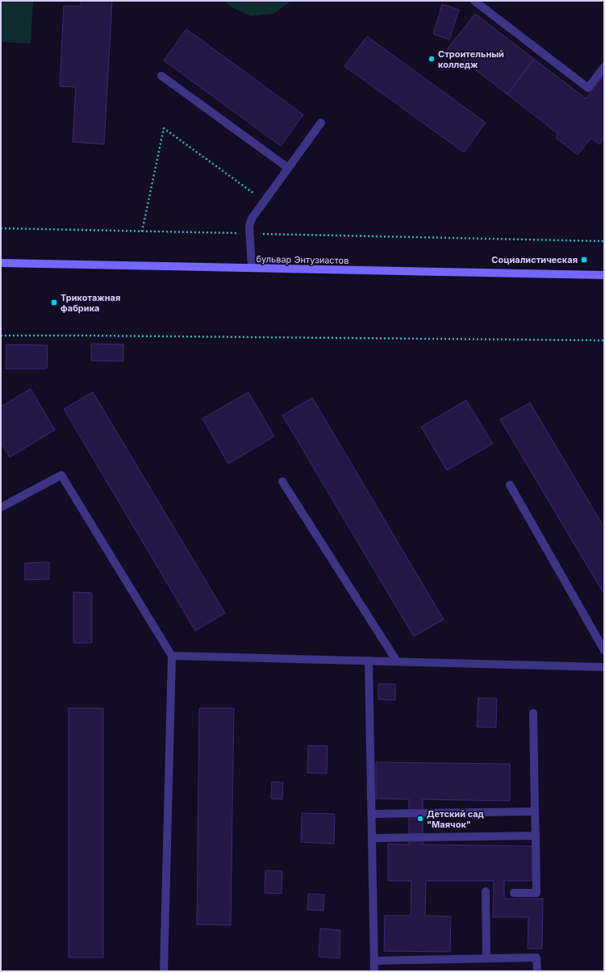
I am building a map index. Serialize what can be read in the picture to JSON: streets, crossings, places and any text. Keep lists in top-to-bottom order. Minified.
{"streets":{"main road":["бульвар Энтузиастов"]},"places":{"other":["Строительный колледж","Детский сад \"Маячок\""],"transit":["Социалистическая","Трикотажная фабрика"]}}
